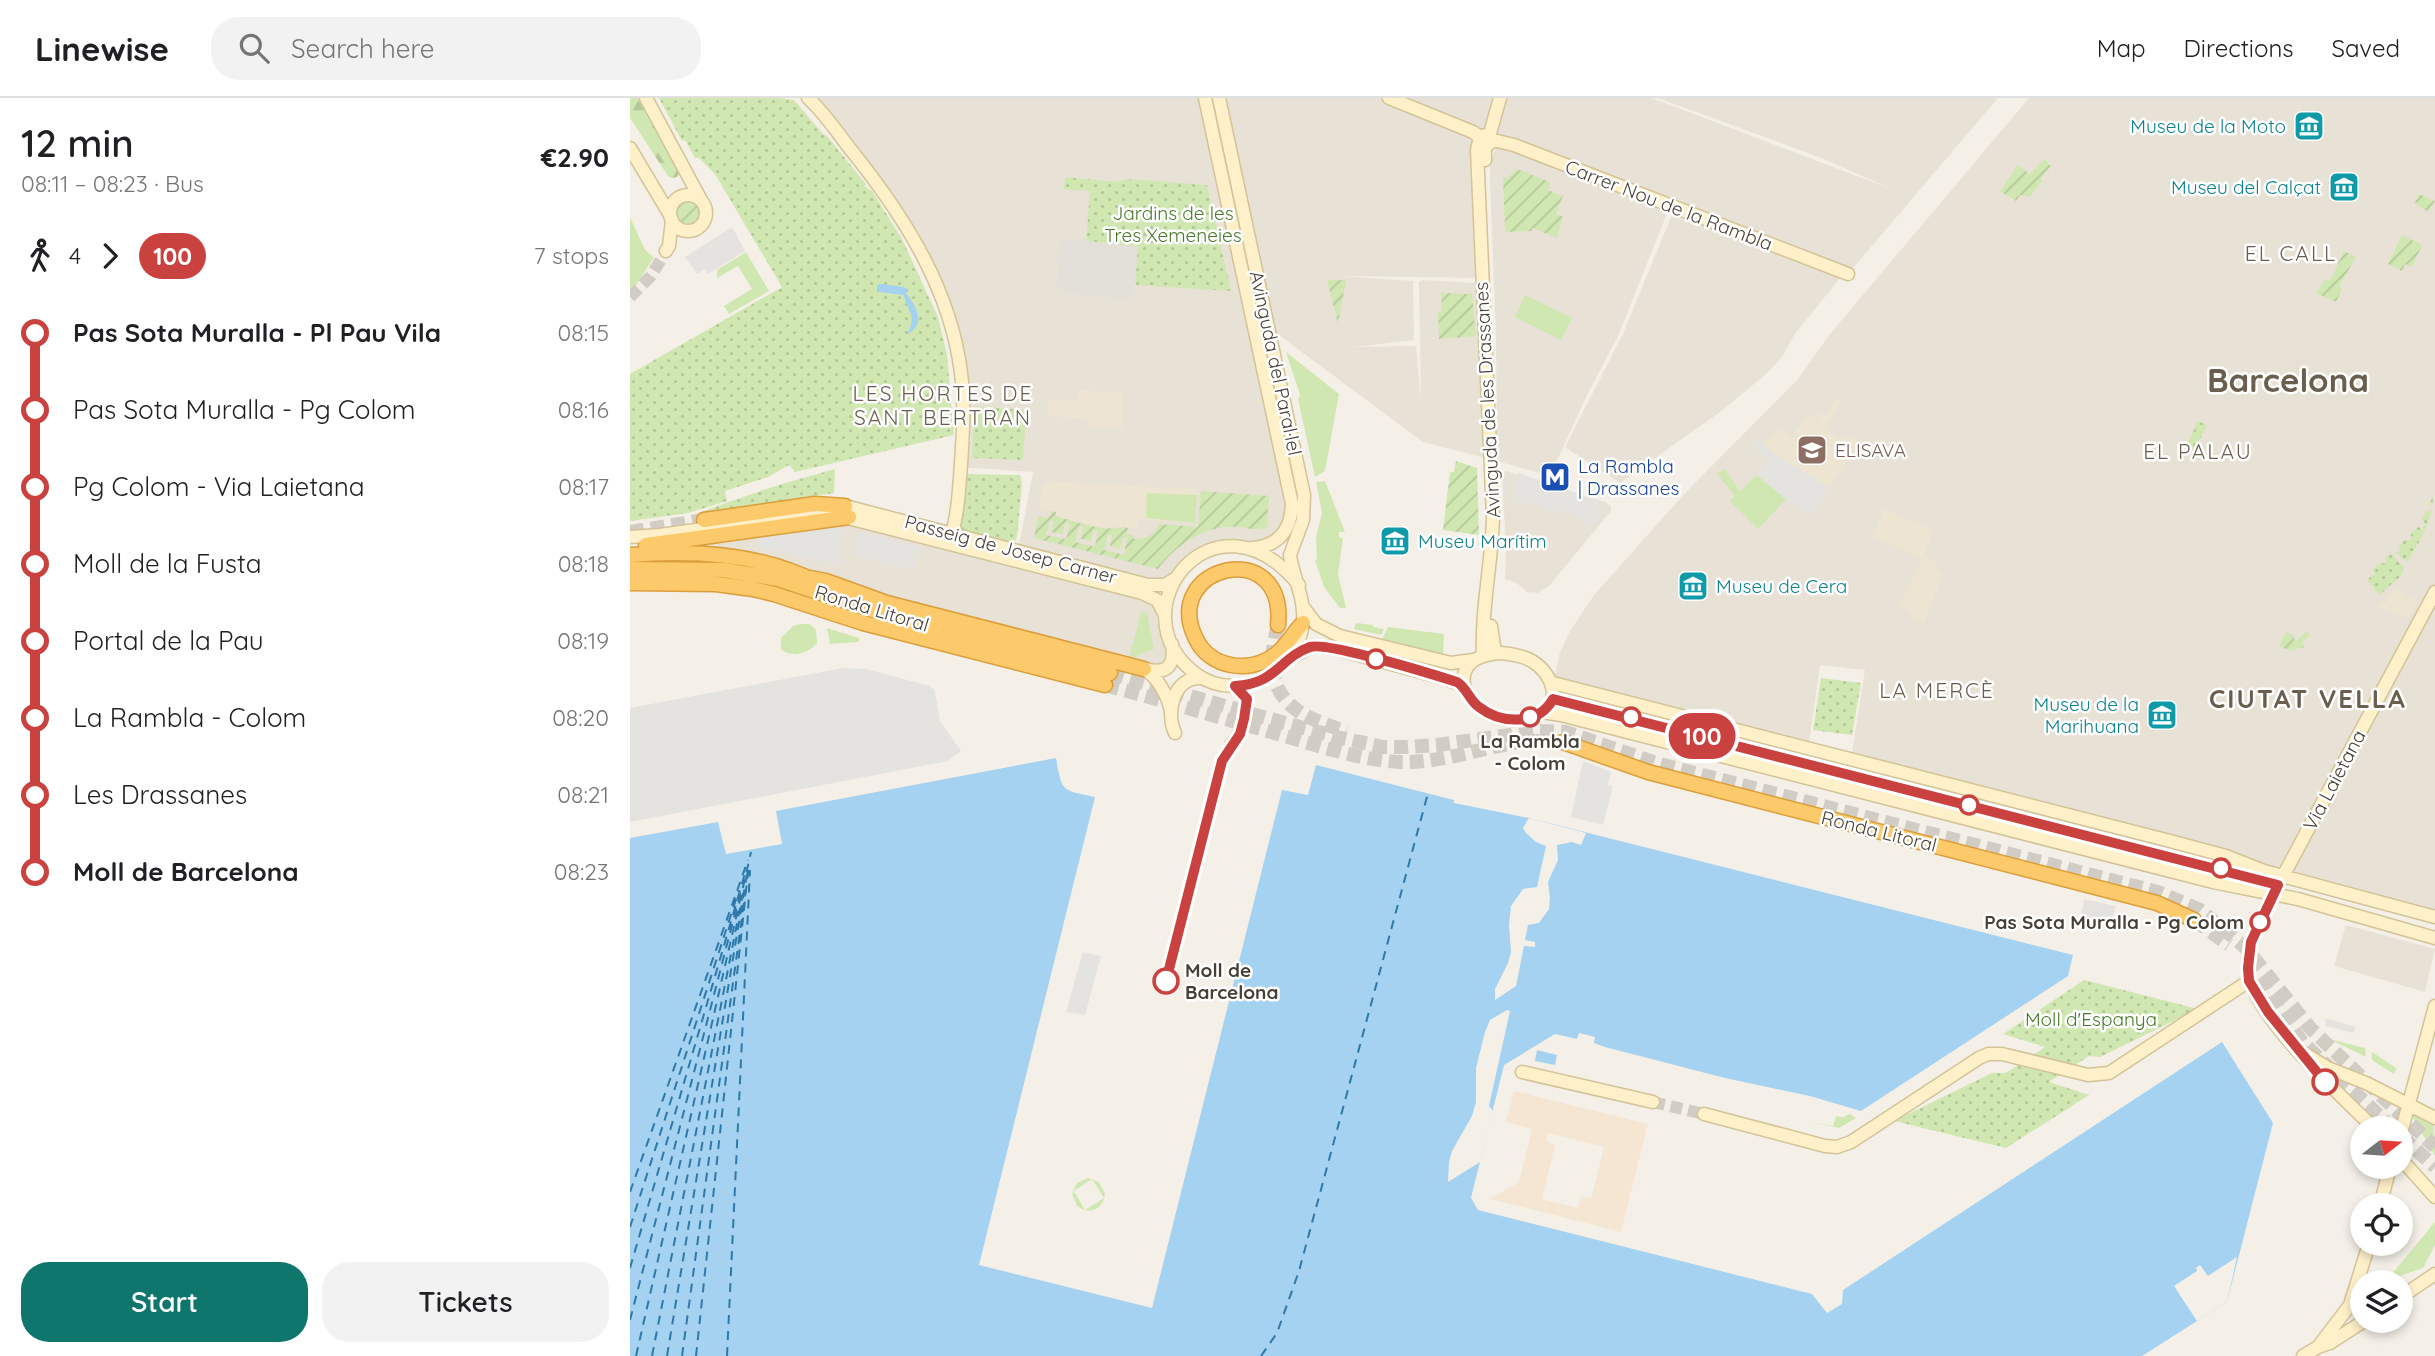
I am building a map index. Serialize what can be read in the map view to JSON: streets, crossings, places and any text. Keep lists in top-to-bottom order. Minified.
{"streets":{"highway":["Ronda Litoral"],"main road":["Carrer Nou de la Rambla","Avinguda del Paral·lel","Avinguda de les Drassanes","Passeig de Josep Carner","Via Laietana"]},"crossings":[["Carrer Nou de la Rambla","Avinguda de les Drassanes"],["Avinguda del Paral·lel","Passeig de Josep Carner"]],"districts":["EL CALL","Barcelona","LES HORTES DE SANT BERTRAN","EL PALAU","LA MERCÈ","CIUTAT VELLA"],"parks":["Jardins de les Tres Xemeneies","Moll d'Espanya"],"places":{"museum":["Museu de la Moto","Museu del Calçat","Museu Marítim","Museu de Cera","Museu de la Marihuana"],"school or university":["ELISAVA"],"metro station":["La Rambla | Drassanes"],"other":["La Rambla - Colom","Pas Sota Muralla - Pg Colom","Moll de Barcelona"]},"lines":["bus line 100"],"north":"right","page":{"header":"Linewise","search":"Search here","nav":["Map","Directions","Saved"],"heading":["12 min","08:11 – 08:23 · Bus","€2.90"],"on_map":"100","legs":["4","100","7 stops"],"list":[{"name":"Pas Sota Muralla - Pl Pau Vila","value":"08:15"},{"name":"Pas Sota Muralla - Pg Colom","value":"08:16"},{"name":"Pg Colom - Via Laietana","value":"08:17"},{"name":"Moll de la Fusta","value":"08:18"},{"name":"Portal de la Pau","value":"08:19"},{"name":"La Rambla - Colom","value":"08:20"},{"name":"Les Drassanes","value":"08:21"},{"name":"Moll de Barcelona","value":"08:23"}],"buttons":["Start","Tickets"]}}
